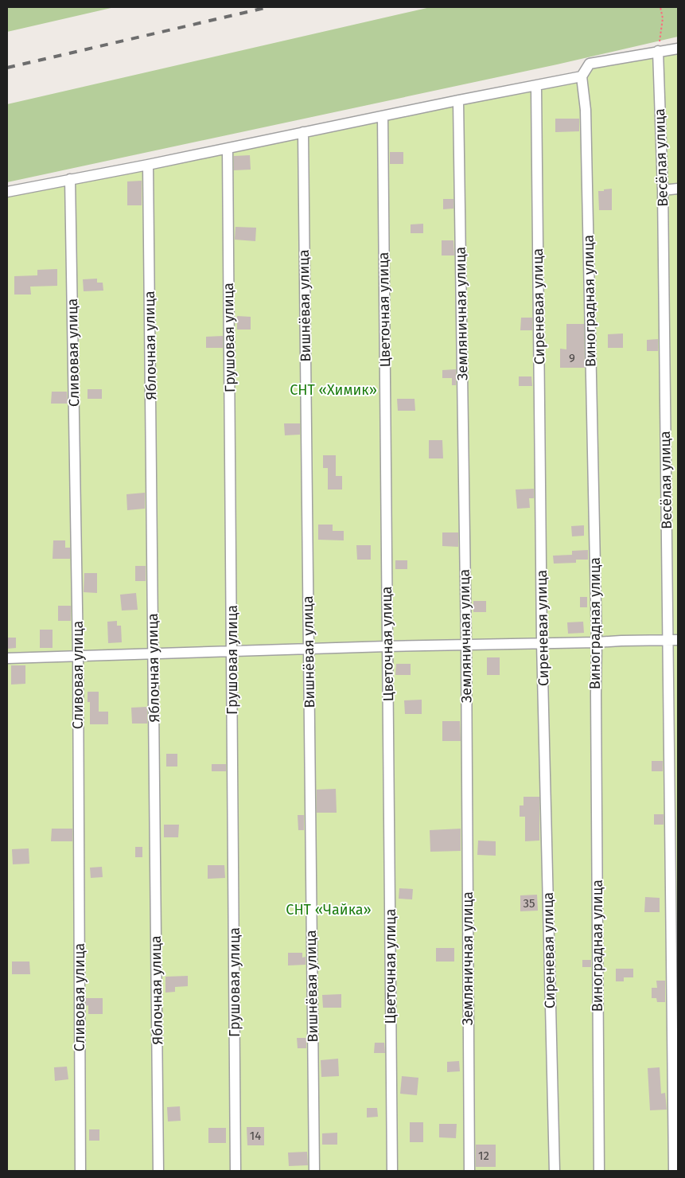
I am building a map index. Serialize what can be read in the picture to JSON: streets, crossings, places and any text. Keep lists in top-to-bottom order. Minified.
{"streets":{"street":["Весёлая улица","Виноградная улица","Вишнёвая улица","Сиреневая улица","Цветочная улица","Земляничная улица","Грушовая улица","Яблочная улица","Сливовая улица"]},"parks":["СНТ «Химик»","СНТ «Чайка»"],"house_numbers":["9","35","14","12"]}
